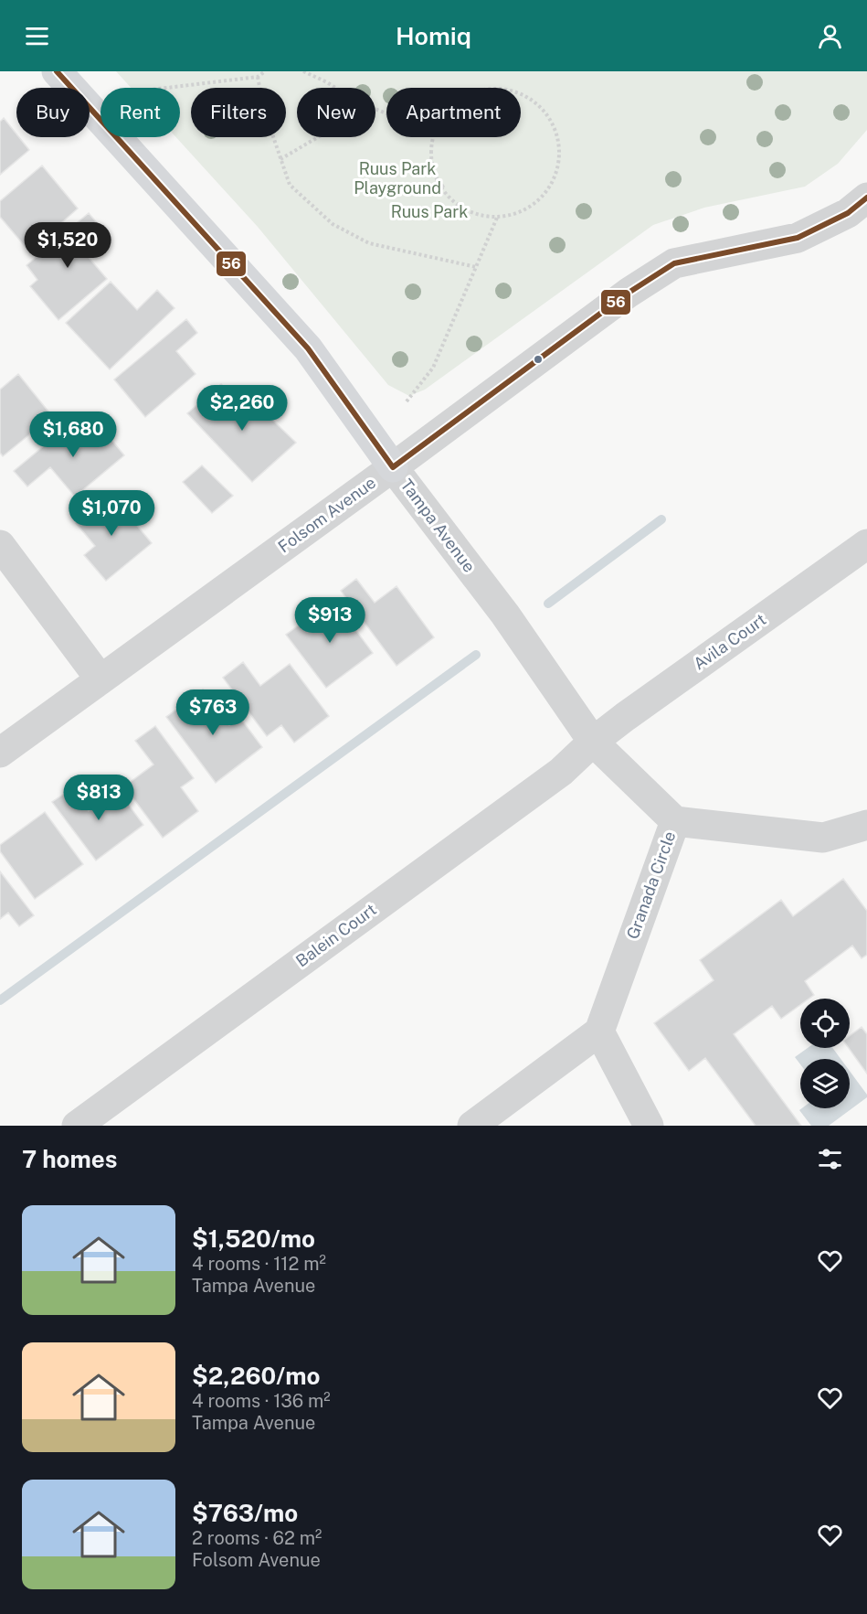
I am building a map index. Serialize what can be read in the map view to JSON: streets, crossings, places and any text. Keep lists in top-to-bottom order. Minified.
{"streets":{"street":["Folsom Avenue","Tampa Avenue","Avila Court","Granada Circle","Balein Court"]},"crossings":[["Folsom Avenue","Tampa Avenue"],["Tampa Avenue","Avila Court"],["Tampa Avenue","Granada Circle"],["Tampa Avenue","Balein Court"],["Avila Court","Balein Court"]],"parks":["Ruus Park Playground","Ruus Park"],"lines":["transit line 56"],"page":{"header":"Homiq","chip":["Buy","Rent","Filters","New","Apartment"],"price":["$1,520","$2,260","$1,680","$1,070","$913","$763","$813"],"heading":"7 homes","list":[{"name":"$1,520/mo","note":"4 rooms · 112 m² · Tampa Avenue"},{"name":"$2,260/mo","note":"4 rooms · 136 m² · Tampa Avenue"},{"name":"$763/mo","note":"2 rooms · 62 m² · Folsom Avenue"}]}}
